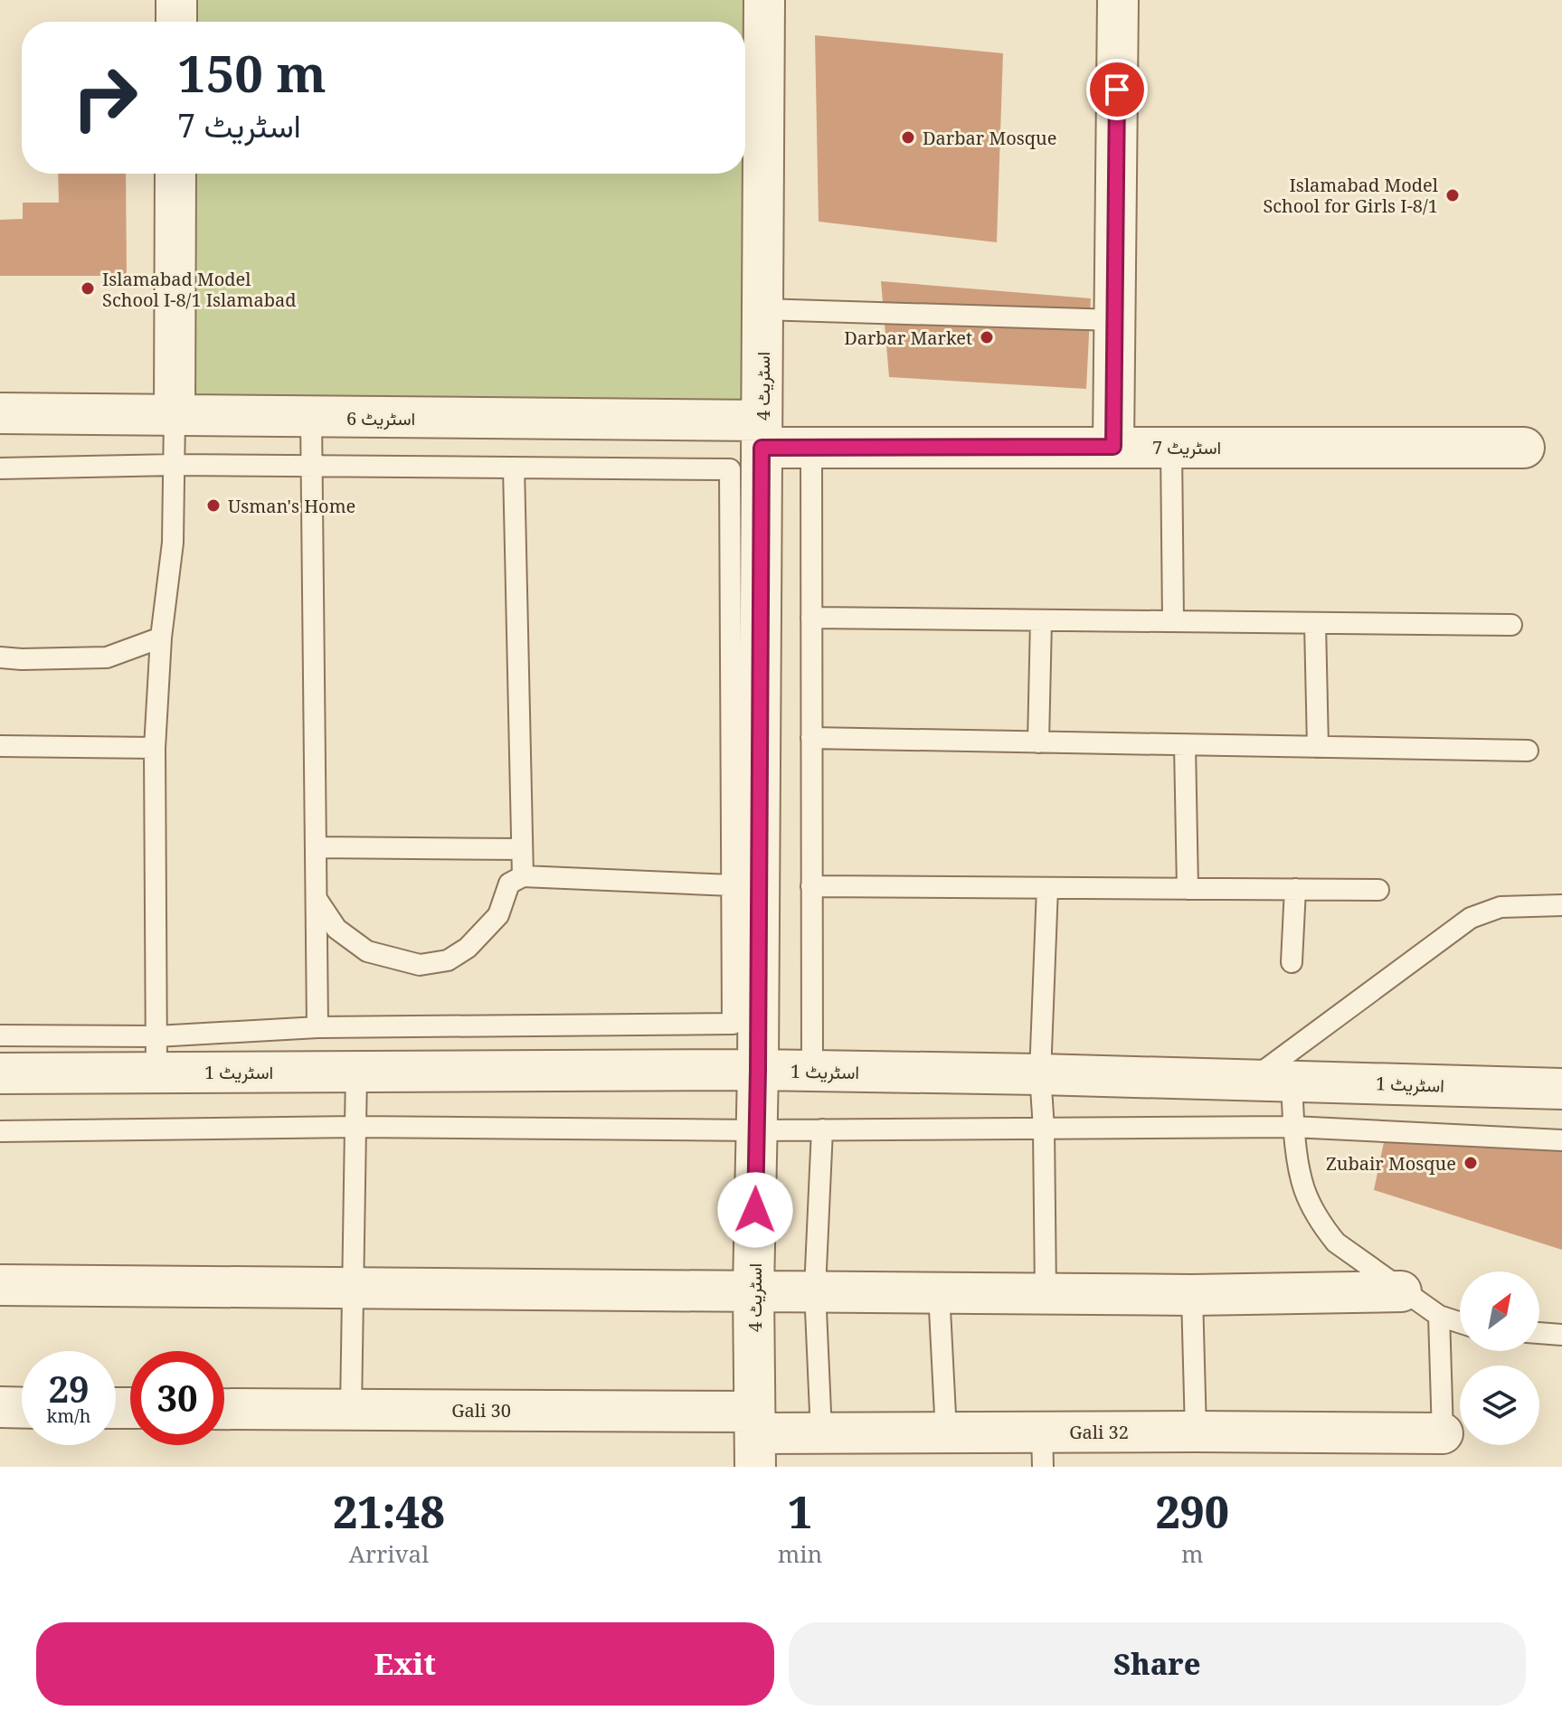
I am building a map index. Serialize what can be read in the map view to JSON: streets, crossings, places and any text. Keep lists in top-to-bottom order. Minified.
{"streets":{"street":["اسٹریٹ 4","اسٹریٹ 6","اسٹریٹ 7","اسٹریٹ 1","Gali 30","Gali 32"]},"crossings":[["اسٹریٹ 4","اسٹریٹ 6"],["اسٹریٹ 4","اسٹریٹ 7"],["اسٹریٹ 4","اسٹریٹ 1"],["اسٹریٹ 4","Gali 30"],["اسٹریٹ 4","Gali 32"],["اسٹریٹ 6","اسٹریٹ 7"],["Gali 30","Gali 32"]],"places":["Darbar Mosque","Islamabad Model School for Girls I-8/1","Islamabad Model School I-8/1 Islamabad","Darbar Market","Usman's Home","Zubair Mosque"],"north":"top right","page":{"turn":["150 m","اسٹریٹ 7"],"speed":"29 km/h","limit":"30","eta":["21:48","Arrival","1","min","290","m"],"buttons":["Exit","Share"]}}
